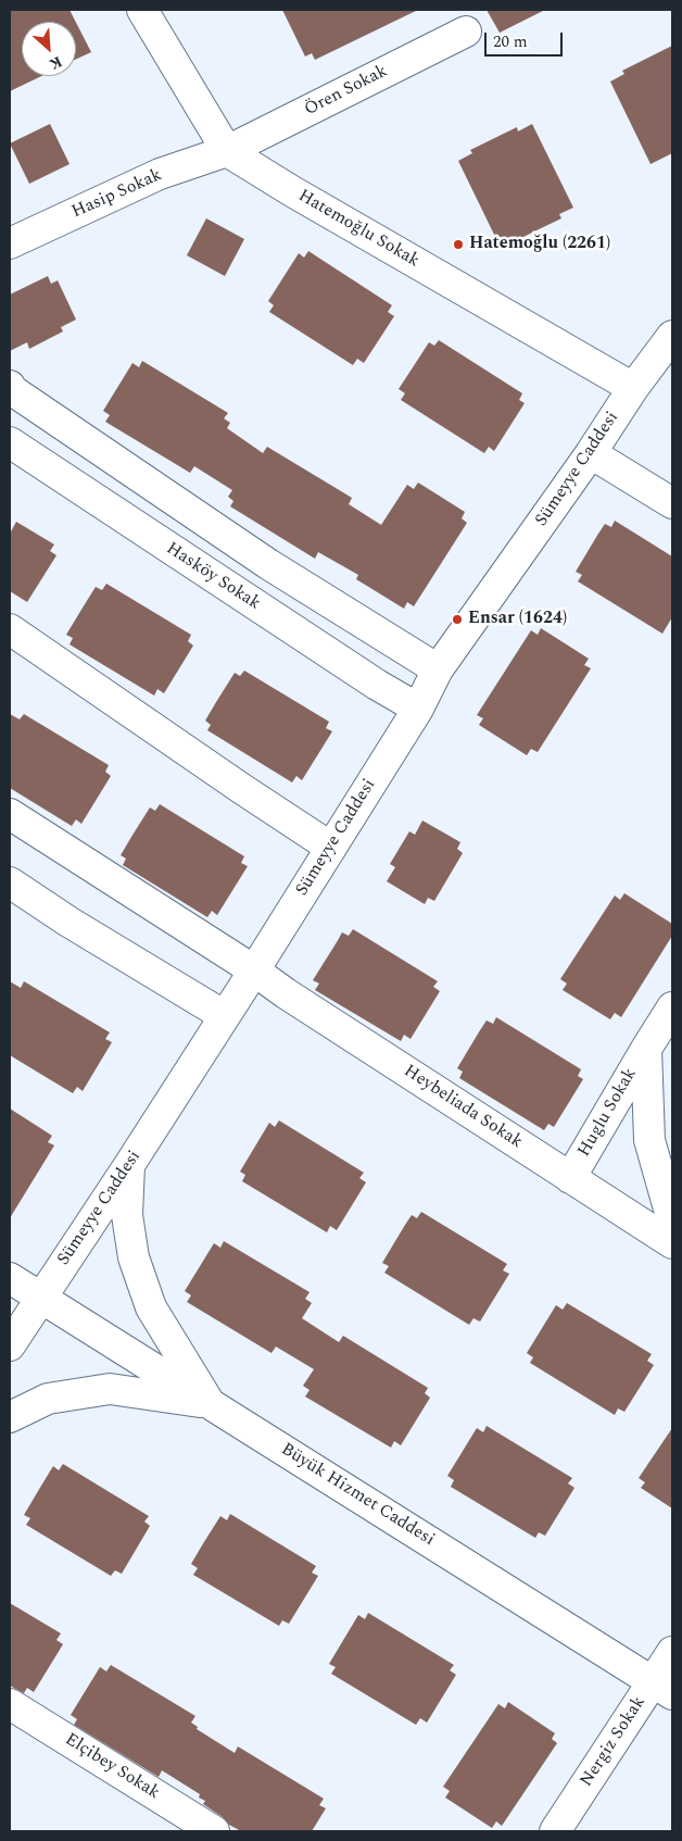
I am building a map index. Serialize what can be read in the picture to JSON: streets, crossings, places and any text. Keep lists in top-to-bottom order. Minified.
{"streets":{"street":["Ören Sokak","Hasip Sokak","Hatemoğlu Sokak","Sümeyye Caddesi","Hasköy Sokak","Heybeliada Sokak","Huglu Sokak","Büyük Hizmet Caddesi","Nergiz Sokak","Elçibey Sokak"]},"crossings":[["Ören Sokak","Hasip Sokak"],["Ören Sokak","Hatemoğlu Sokak"],["Hasip Sokak","Hatemoğlu Sokak"],["Hatemoğlu Sokak","Sümeyye Caddesi"],["Sümeyye Caddesi","Hasköy Sokak"],["Sümeyye Caddesi","Heybeliada Sokak"],["Sümeyye Caddesi","Büyük Hizmet Caddesi"],["Heybeliada Sokak","Huglu Sokak"],["Büyük Hizmet Caddesi","Nergiz Sokak"]],"places":["Hatemoğlu (2261)","Ensar (1624)"],"scale_bar":"20 m","north":"bottom right"}
